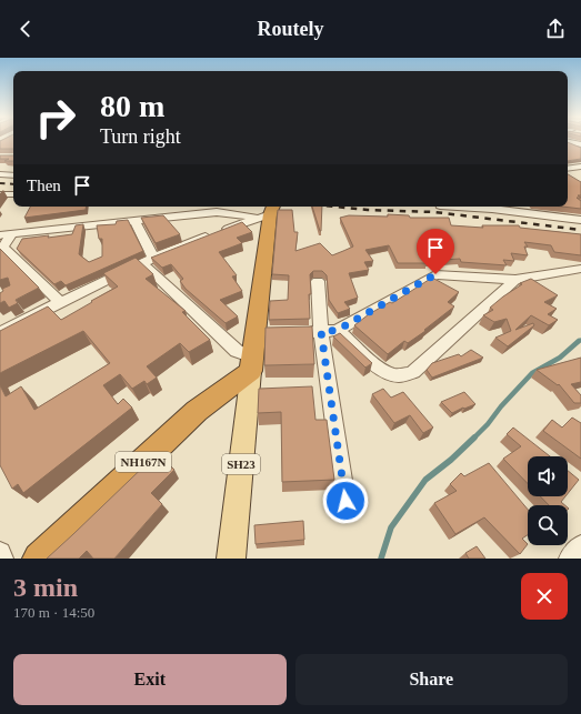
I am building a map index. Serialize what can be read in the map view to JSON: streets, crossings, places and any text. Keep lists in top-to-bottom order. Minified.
{"streets":{"highway":["NH167N"],"main road":["SH23"]},"crossings":[["NH167N","SH23"]],"page":{"header":"Routely","turn":["80 m","Turn right"],"then":"Then","heading":["3 min","170 m · 14:50"],"buttons":["Exit","Share"]}}
